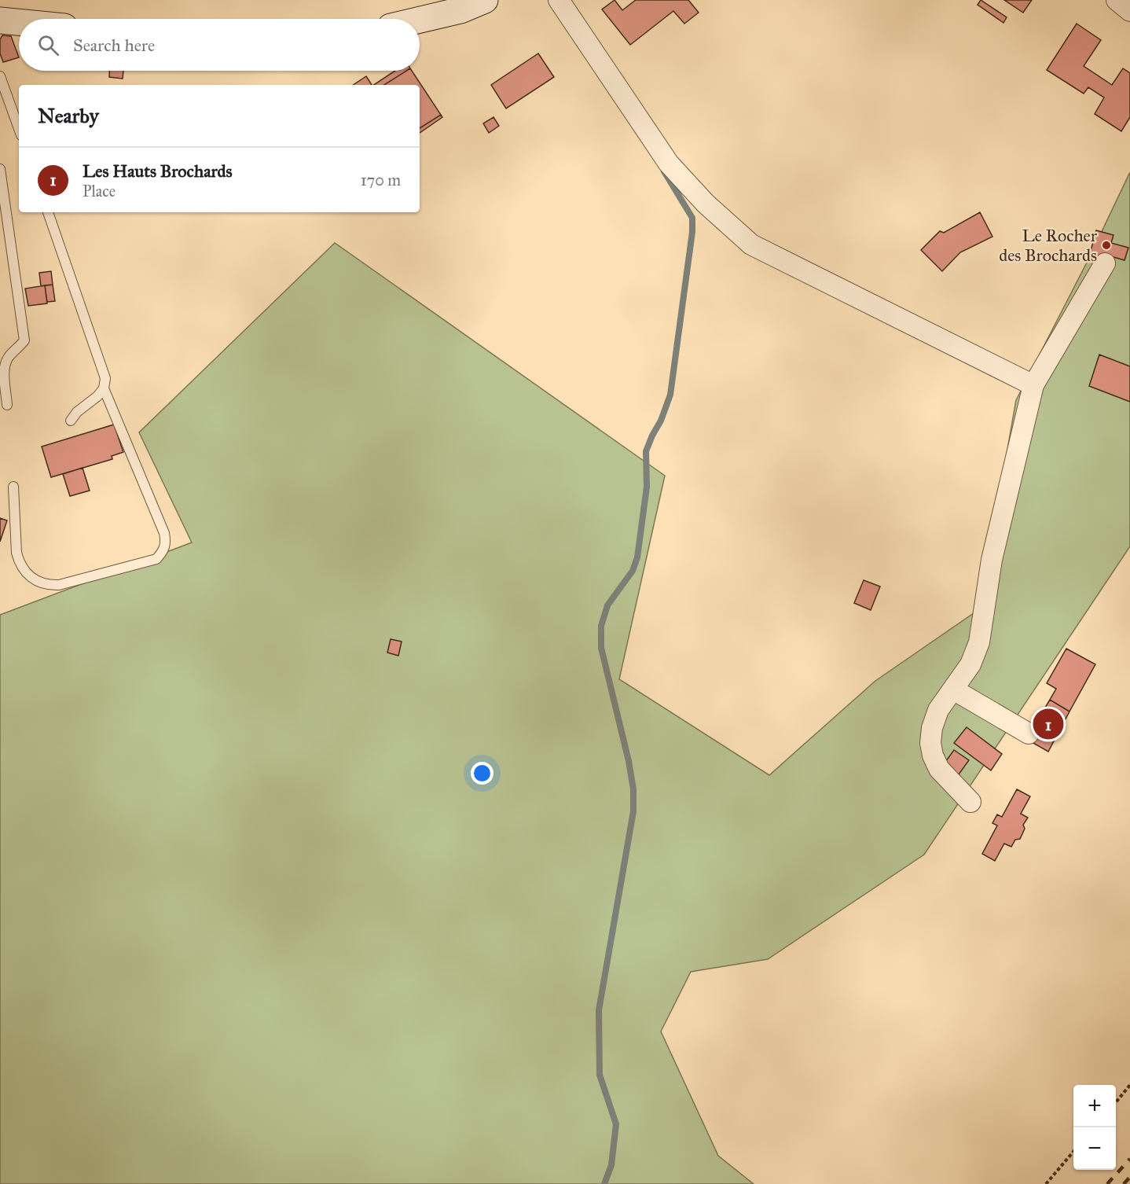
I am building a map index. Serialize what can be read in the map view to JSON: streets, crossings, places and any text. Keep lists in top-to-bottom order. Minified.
{"places":["Le Rocher des Brochards"],"page":{"search":"Search here","heading":"Nearby","list":[{"mark":"1","name":"Les Hauts Brochards","note":"Place","value":"170 m"}],"pins":"1","map_buttons":["+","−"]}}
